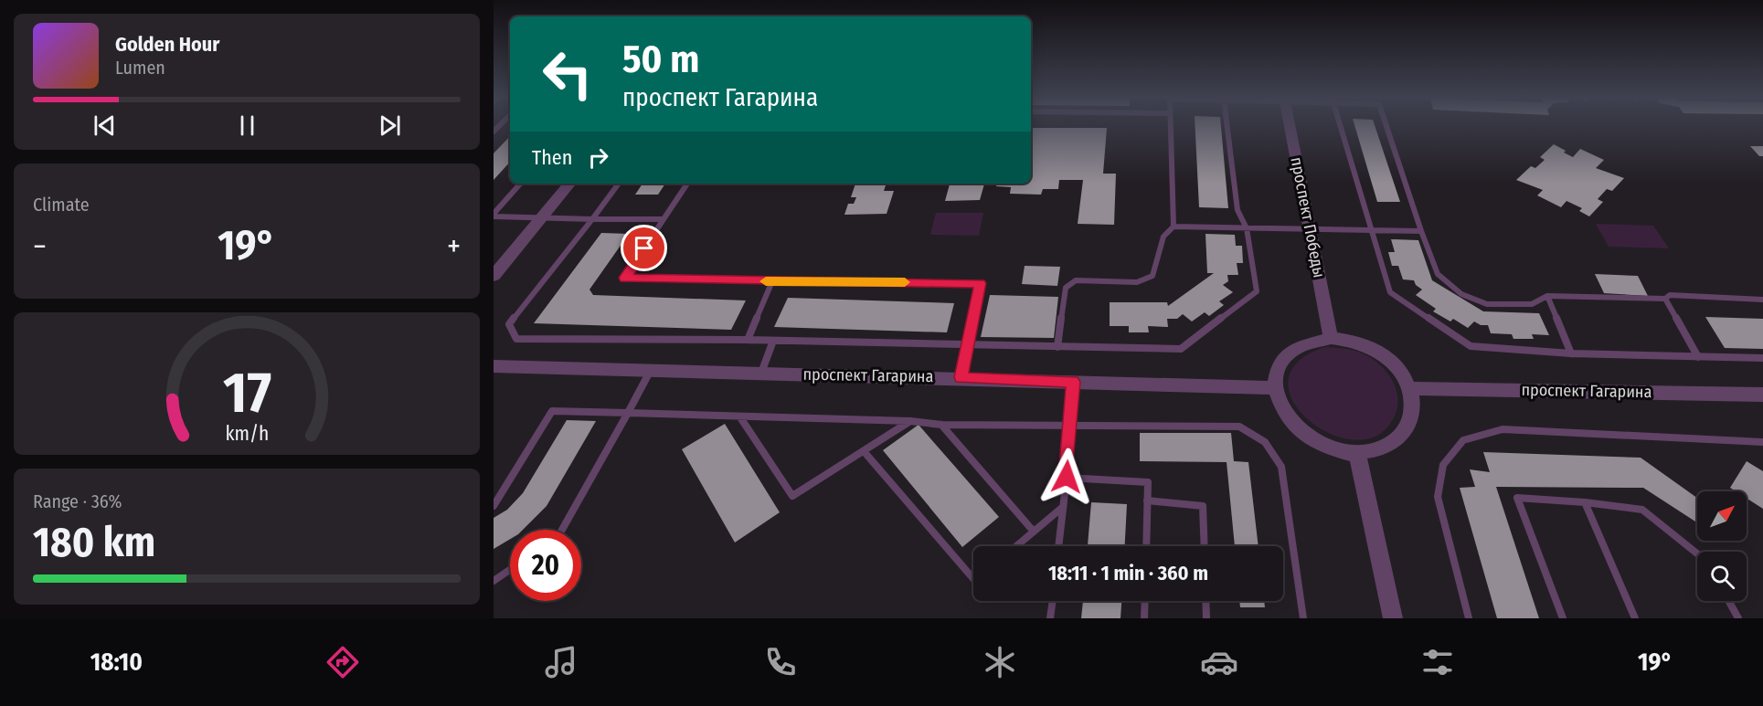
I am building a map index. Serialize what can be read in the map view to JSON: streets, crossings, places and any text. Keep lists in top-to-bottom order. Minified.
{"streets":{"street":["проспект Победы","проспект Гагарина"]},"crossings":[["проспект Победы","проспект Гагарина"]],"north":"top right","page":{"turn":["50 m","проспект Гагарина"],"song":["Golden Hour","Lumen"],"then":"Then","tile":["Climate",["Range · 36%","180 km"]],"heat":["−","19°","+"],"limit":"20","trip":"18:11 · 1 min · 360 m","tabs":["18:10","19°"],"gauge":["17","km/h"]}}
